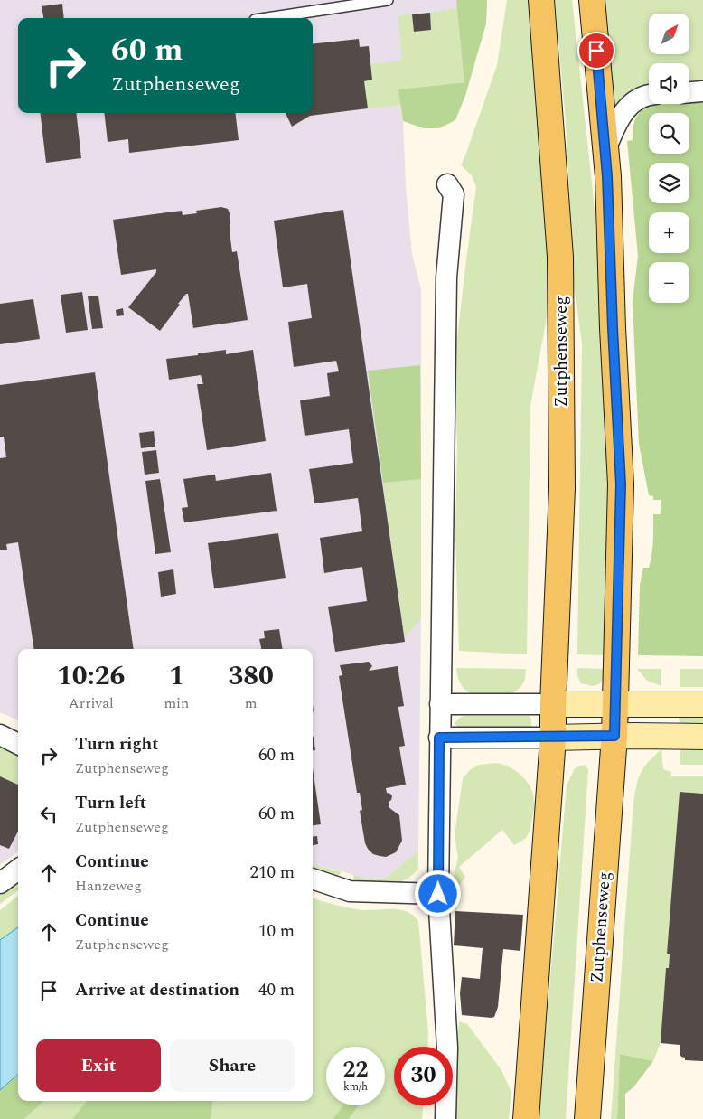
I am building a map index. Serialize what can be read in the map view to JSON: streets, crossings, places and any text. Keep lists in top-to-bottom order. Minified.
{"streets":{"main road":["Zutphenseweg"]},"north":"top right","page":{"map_buttons":["+","−"],"turn":["60 m","Zutphenseweg"],"eta":["10:26","Arrival","1","min","380","m"],"list":[{"name":"Turn right","note":"Zutphenseweg","value":"60 m"},{"name":"Turn left","note":"Zutphenseweg","value":"60 m"},{"name":"Continue","note":"Hanzeweg","value":"210 m"},{"name":"Continue","note":"Zutphenseweg","value":"10 m"},{"name":"Arrive at destination","value":"40 m"}],"buttons":["Exit","Share"],"speed":"22 km/h","limit":"30"}}
